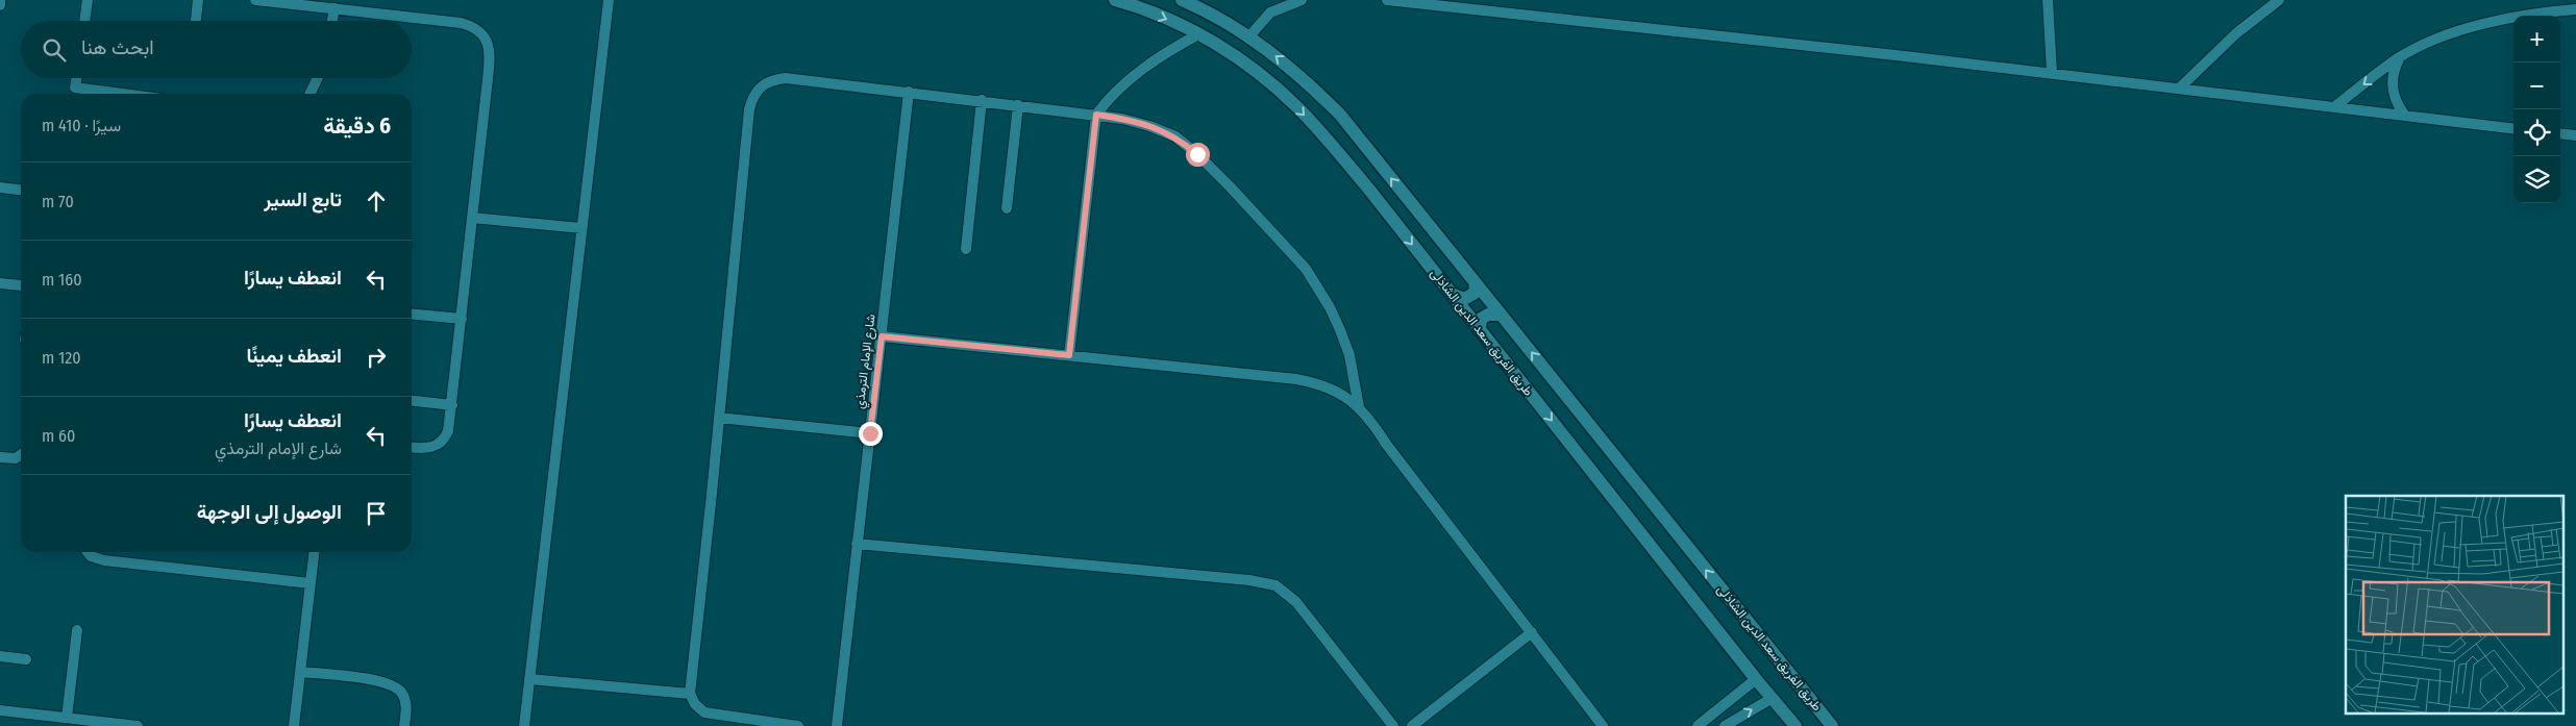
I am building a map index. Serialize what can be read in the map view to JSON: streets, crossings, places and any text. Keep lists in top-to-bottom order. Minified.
{"streets":{"street":["طريق الفريق سعد الدين الشاذلى","شارع الإمام الترمذي"]},"page":{"map_buttons":["+","−"],"search":"ابحث هنا","heading":["6 دقيقة","سيرًا · 410 m"],"list":[["تابع السير","70 m"],["انعطف يسارًا","160 m"],["انعطف يمينًا","120 m"],["انعطف يسارًا","شارع الإمام الترمذي","60 m"],"الوصول إلى الوجهة"]}}
